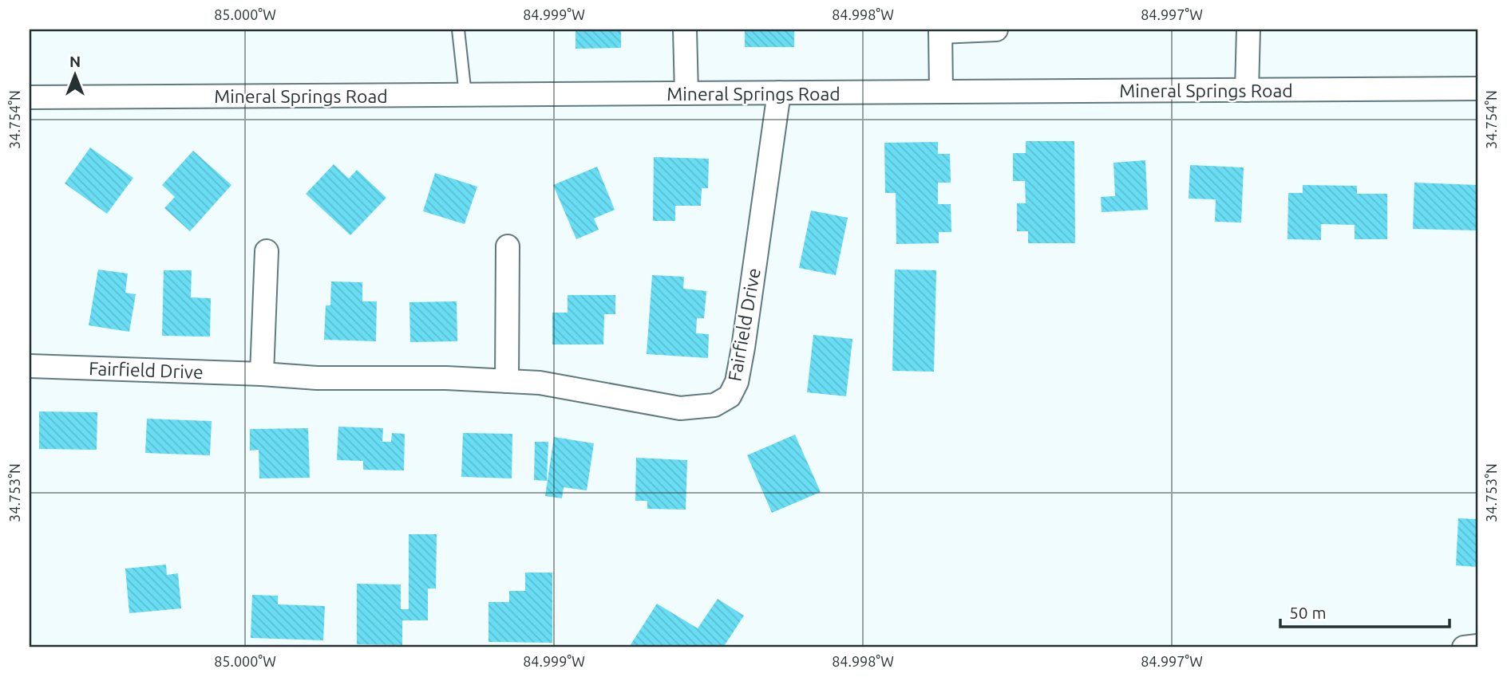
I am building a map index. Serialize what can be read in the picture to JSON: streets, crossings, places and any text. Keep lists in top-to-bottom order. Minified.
{"streets":{"street":["Mineral Springs Road","Fairfield Drive"]},"crossings":[["Mineral Springs Road","Fairfield Drive"]],"scale_bar":"50 m","north":"top","coordinates":["85.000°W","84.999°W","84.998°W","84.997°W","34.754°N","34.753°N"]}
